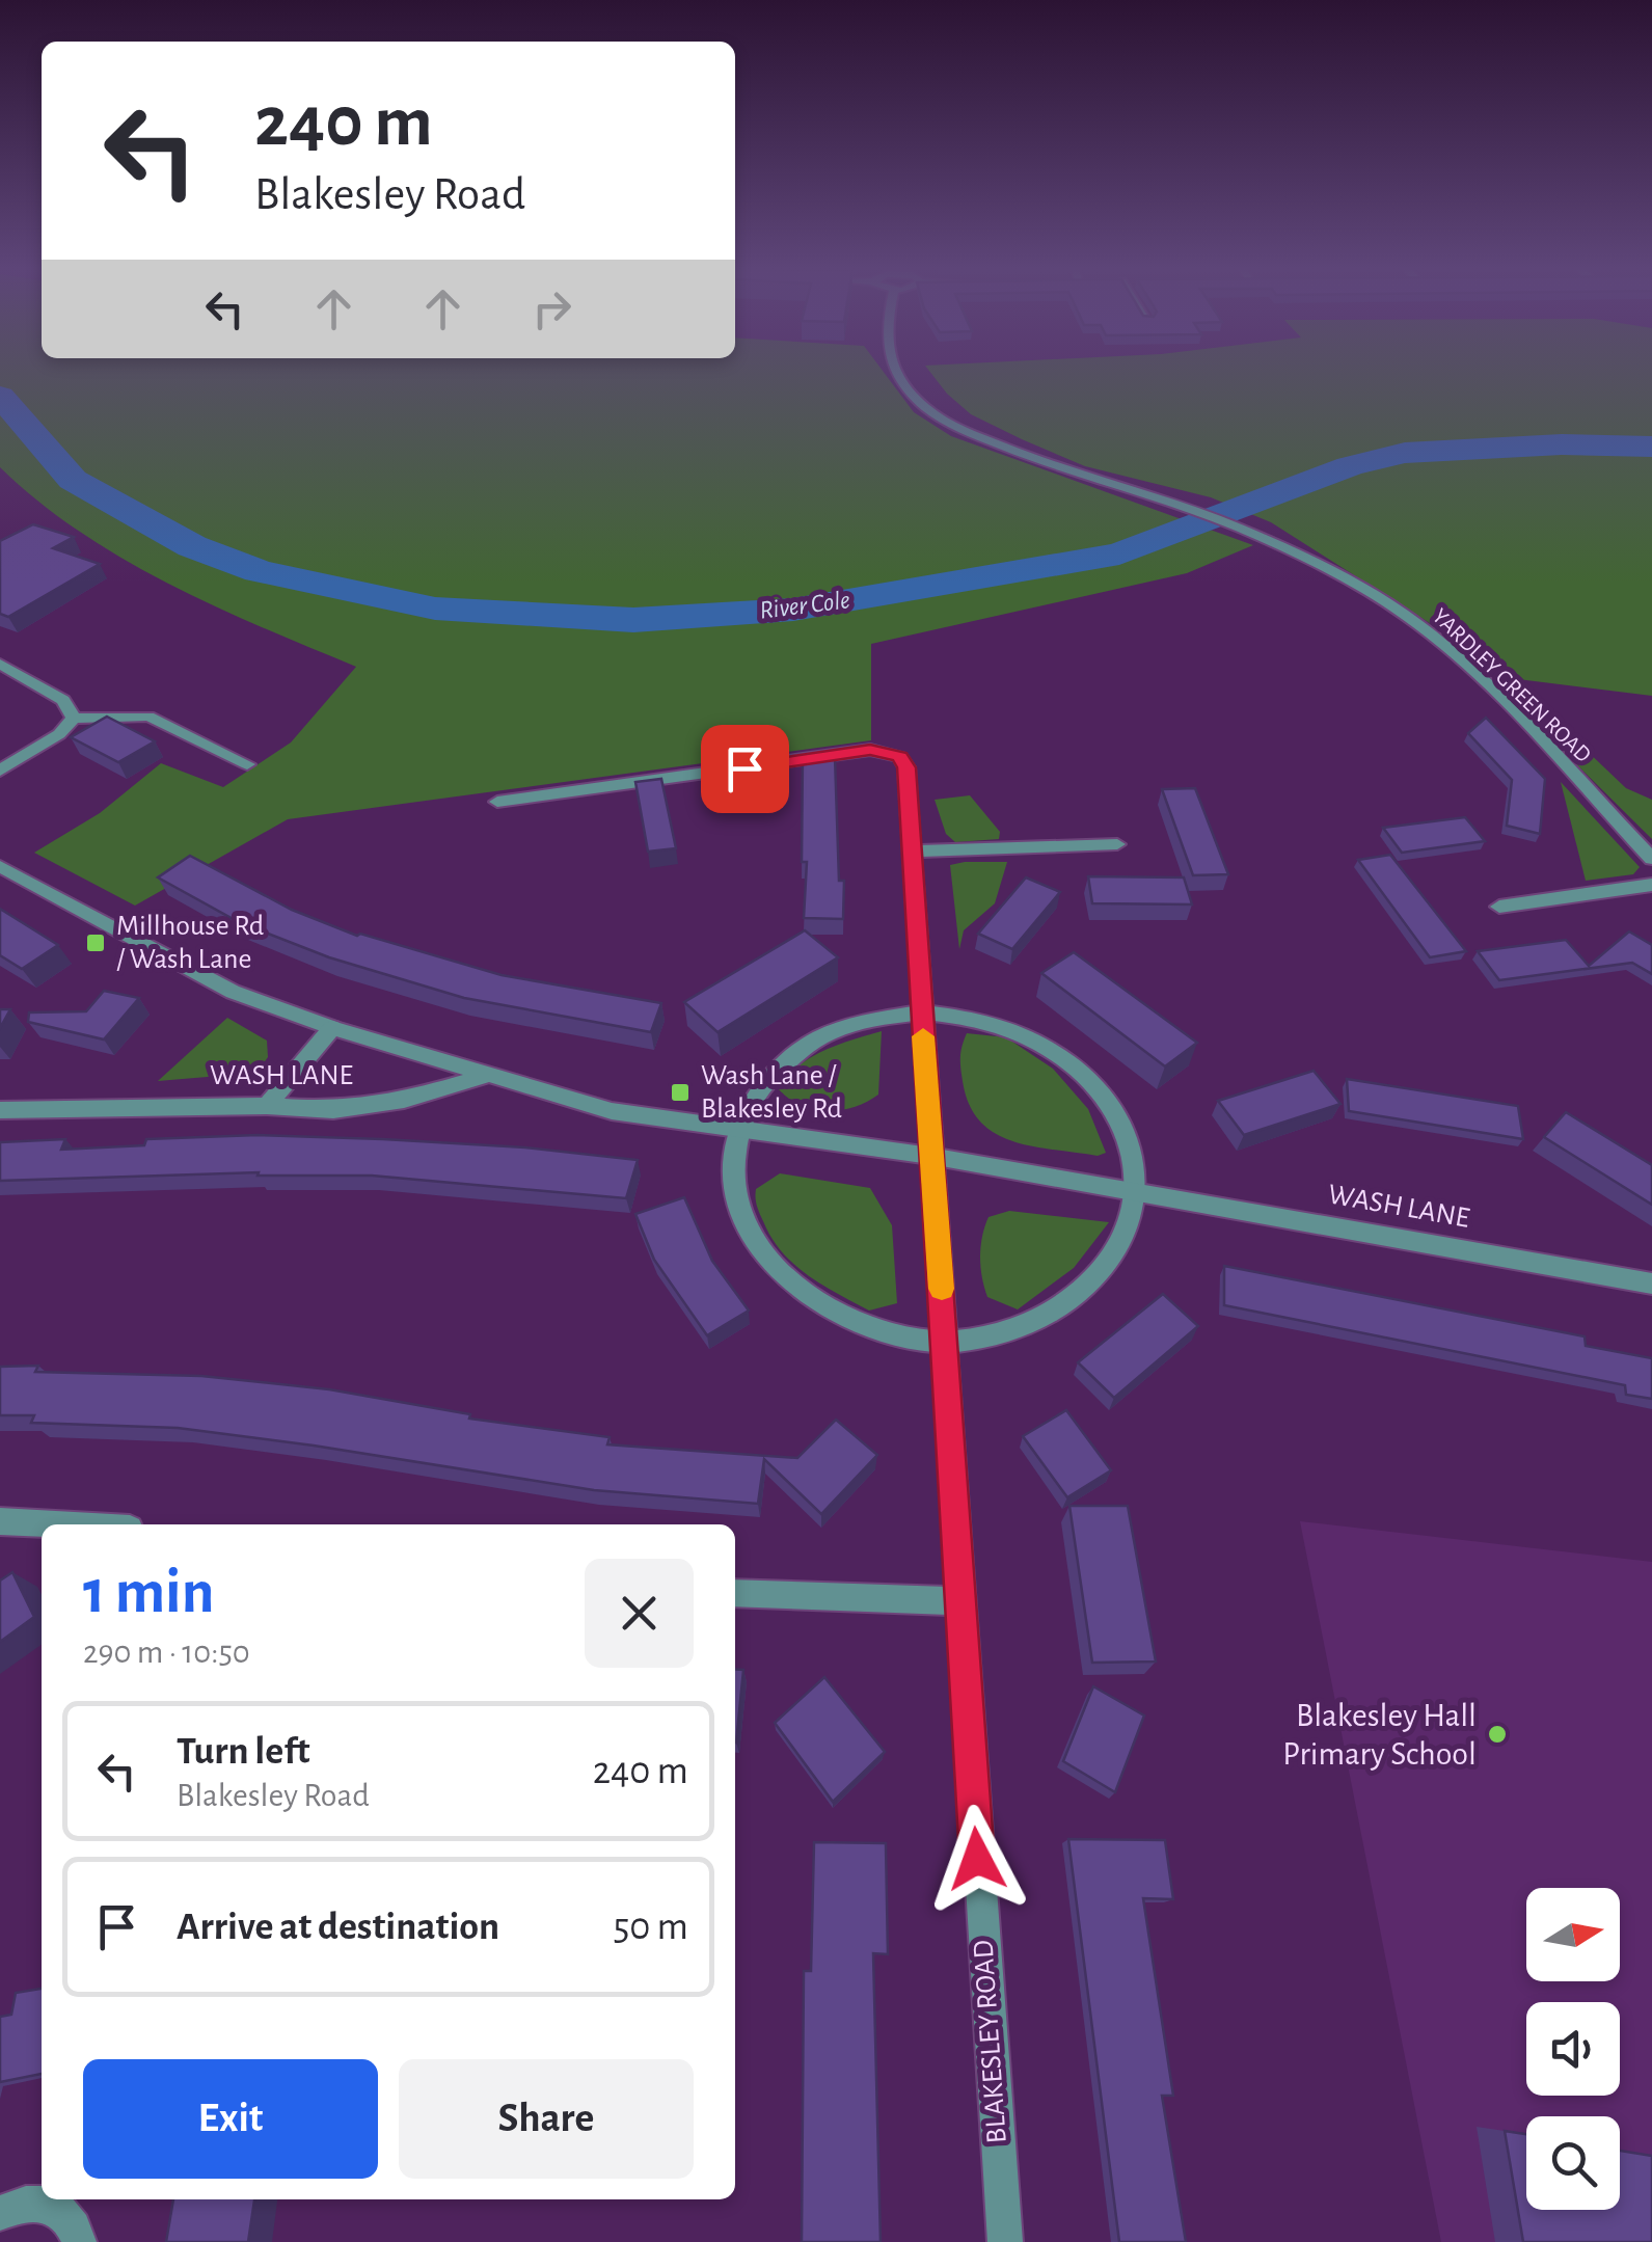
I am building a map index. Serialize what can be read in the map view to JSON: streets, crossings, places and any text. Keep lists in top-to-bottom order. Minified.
{"streets":{"street":["YARDLEY GREEN ROAD","WASH LANE","BLAKESLEY ROAD"]},"crossings":[["WASH LANE","BLAKESLEY ROAD"]],"water":["River Cole"],"places":{"transit":["Millhouse Rd / Wash Lane","Wash Lane / Blakesley Rd"],"other":["Blakesley Hall Primary School"]},"north":"right","page":{"turn":["240 m","Blakesley Road"],"heading":["1 min","290 m · 10:50"],"list":[{"name":"Turn left","note":"Blakesley Road","value":"240 m"},{"name":"Arrive at destination","value":"50 m"}],"buttons":["Exit","Share"]}}
